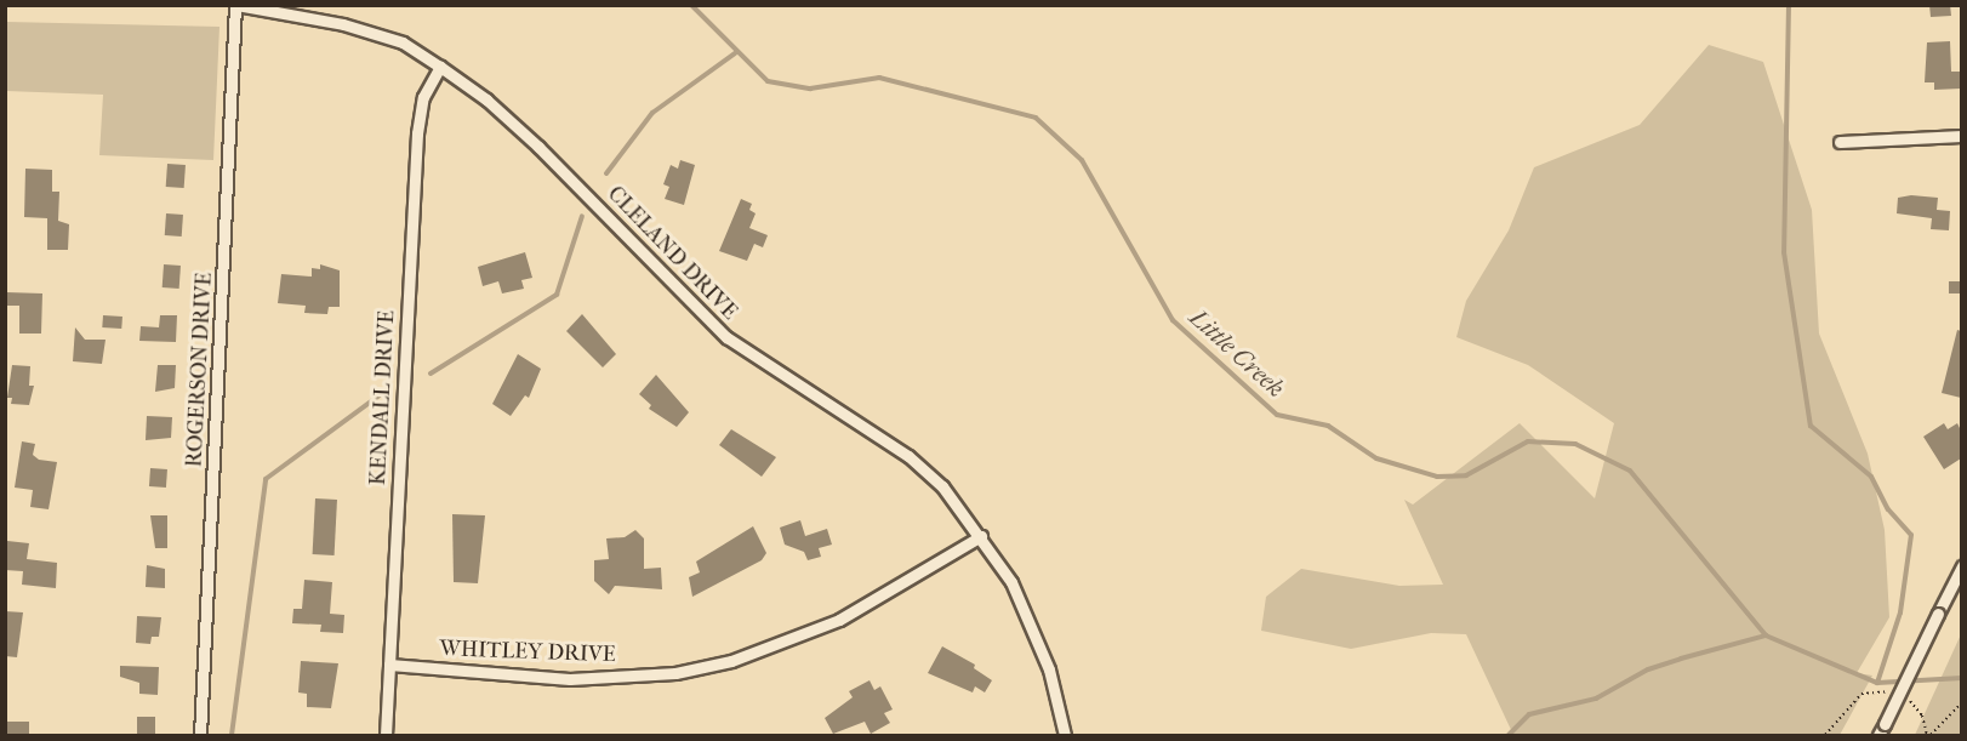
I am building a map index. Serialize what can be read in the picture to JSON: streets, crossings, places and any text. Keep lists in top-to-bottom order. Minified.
{"streets":{"street":["CLELAND DRIVE","ROGERSON DRIVE","KENDALL DRIVE","WHITLEY DRIVE"]},"crossings":[["CLELAND DRIVE","ROGERSON DRIVE"],["CLELAND DRIVE","KENDALL DRIVE"],["CLELAND DRIVE","WHITLEY DRIVE"],["KENDALL DRIVE","WHITLEY DRIVE"]],"water":["Little Creek"]}
